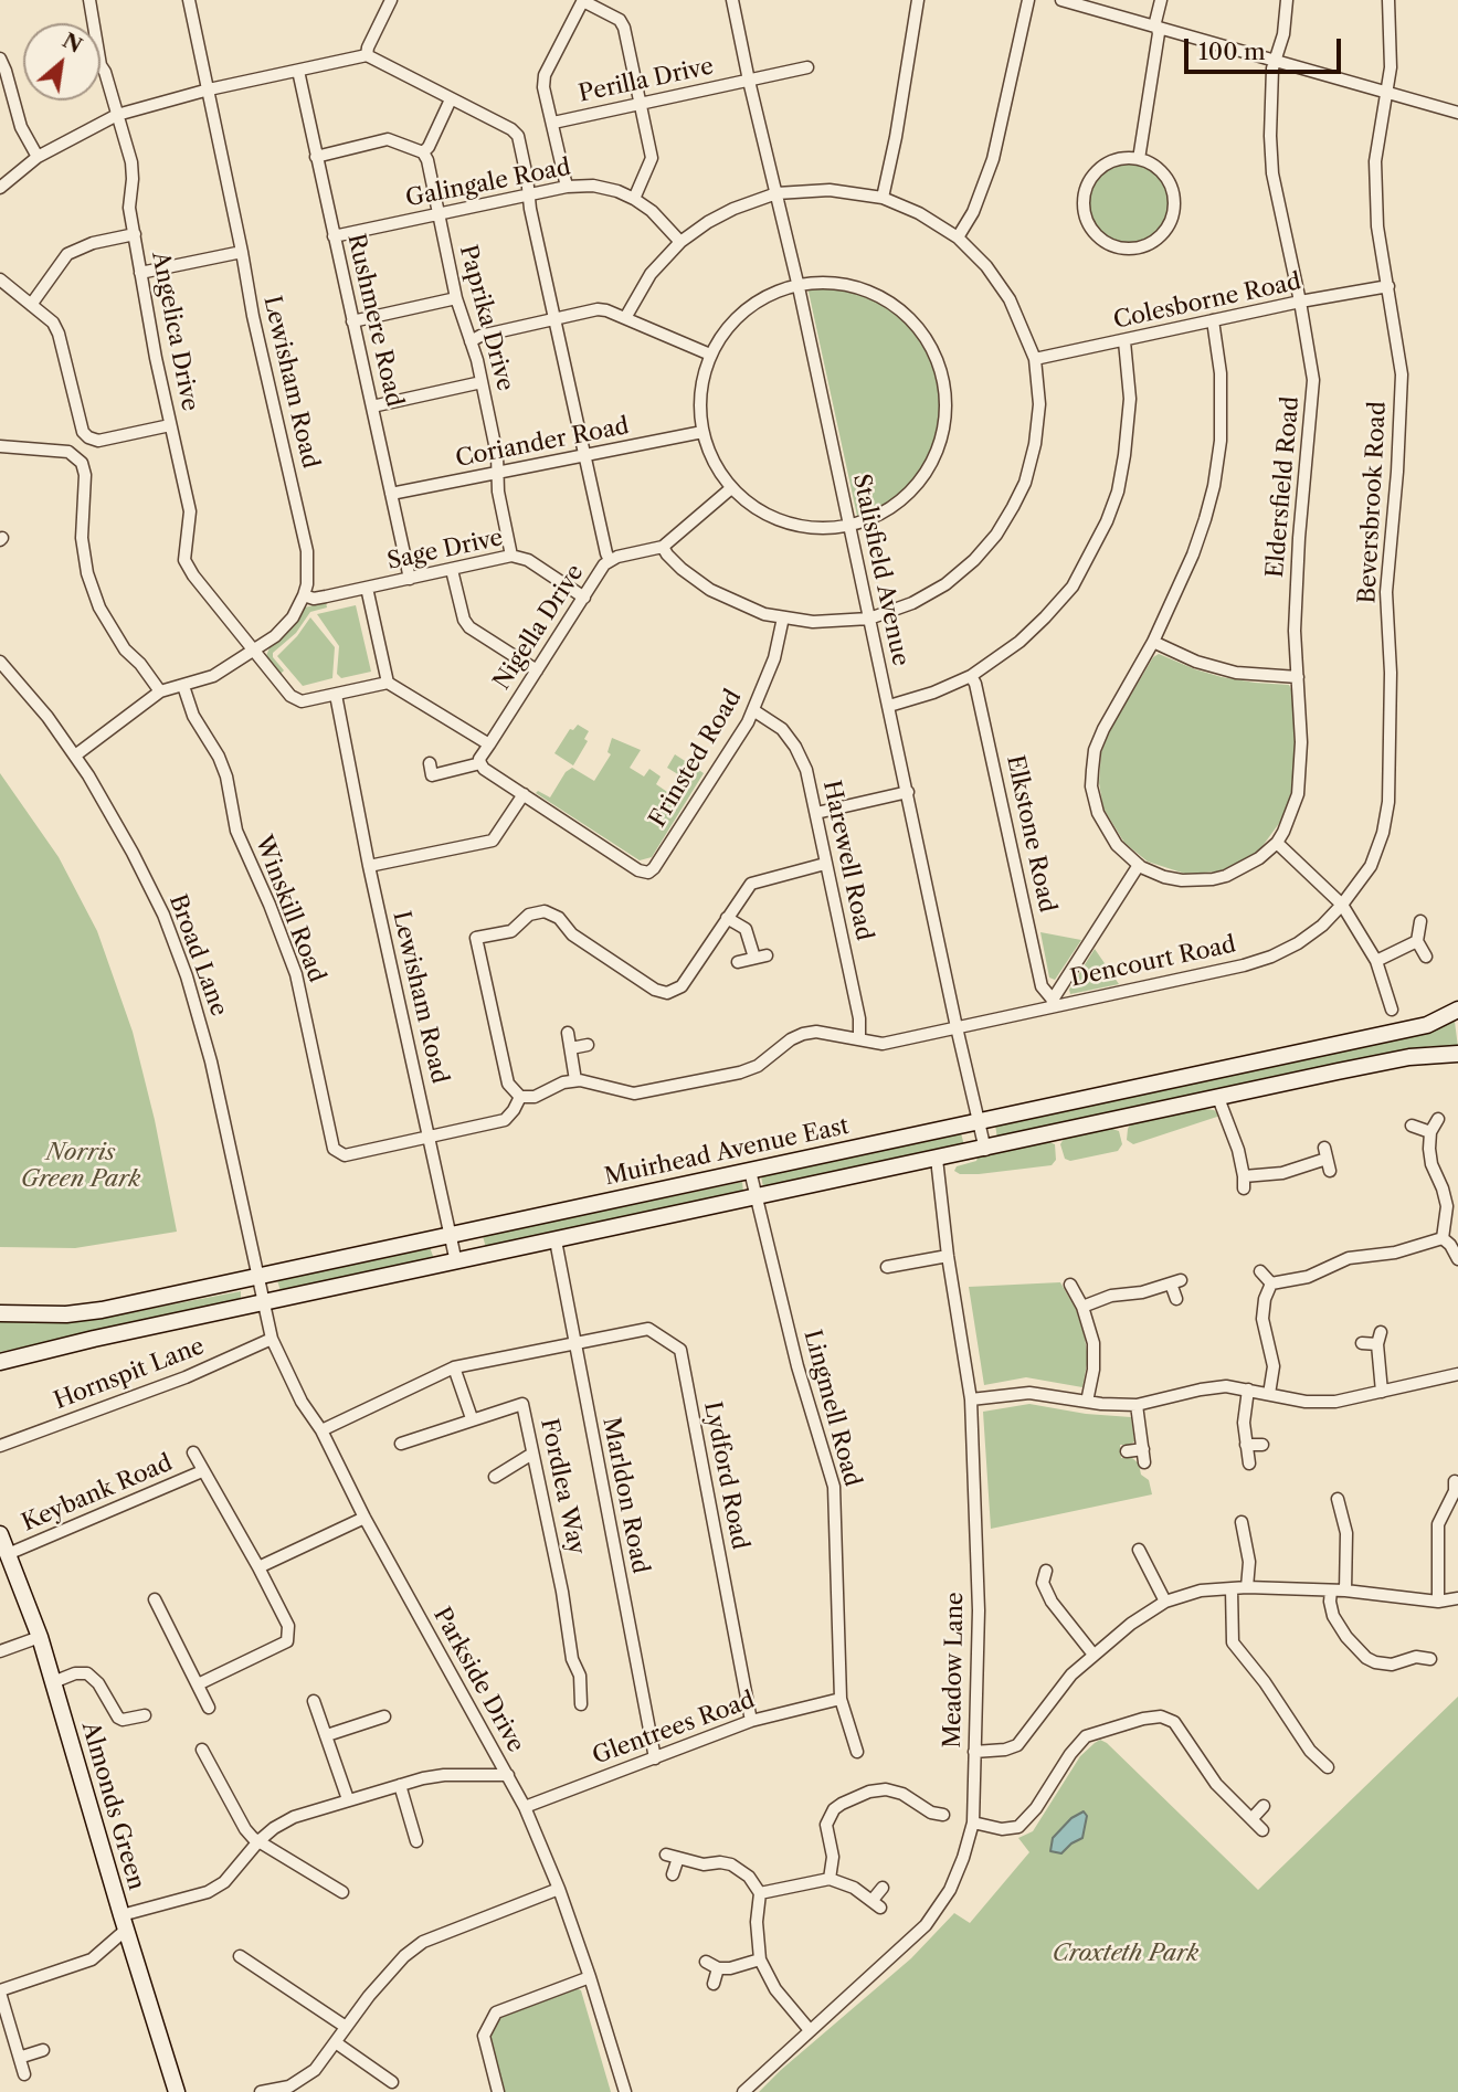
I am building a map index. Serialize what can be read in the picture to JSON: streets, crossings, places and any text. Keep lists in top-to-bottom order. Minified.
{"streets":{"street":["Perilla Drive","Galingale Road","Colesborne Road","Paprika Drive","Rushmere Road","Angelica Drive","Lewisham Road","Coriander Road","Eldersfield Road","Beversbrook Road","Sage Drive","Stalisfield Avenue","Nigella Drive","Frinsted Road","Elkstone Road","Harewell Road","Winskill Road","Broad Lane","Dencourt Road","Muirhead Avenue East","Hornspit Lane","Lingmell Road","Lydford Road","Fordlea Way","Keybank Road","Marldon Road","Meadow Lane","Parkside Drive","Glentrees Road","Almonds Green"]},"crossings":[["Perilla Drive","Stalisfield Avenue"],["Galingale Road","Paprika Drive"],["Galingale Road","Rushmere Road"],["Colesborne Road","Eldersfield Road"],["Colesborne Road","Beversbrook Road"],["Paprika Drive","Coriander Road"],["Paprika Drive","Sage Drive"],["Rushmere Road","Coriander Road"],["Rushmere Road","Sage Drive"],["Angelica Drive","Lewisham Road"],["Lewisham Road","Sage Drive"],["Lewisham Road","Winskill Road"],["Lewisham Road","Muirhead Avenue East"],["Beversbrook Road","Dencourt Road"],["Sage Drive","Nigella Drive"],["Stalisfield Avenue","Dencourt Road"],["Stalisfield Avenue","Muirhead Avenue East"],["Frinsted Road","Harewell Road"],["Elkstone Road","Dencourt Road"],["Harewell Road","Dencourt Road"],["Broad Lane","Muirhead Avenue East"],["Broad Lane","Parkside Drive"],["Muirhead Avenue East","Lingmell Road"],["Hornspit Lane","Parkside Drive"],["Lingmell Road","Glentrees Road"],["Lydford Road","Marldon Road"],["Lydford Road","Parkside Drive"],["Lydford Road","Glentrees Road"],["Keybank Road","Almonds Green"],["Marldon Road","Glentrees Road"],["Parkside Drive","Glentrees Road"]],"parks":["Norris Green Park","Croxteth Park"],"scale_bar":"100 m","north":"top right"}
